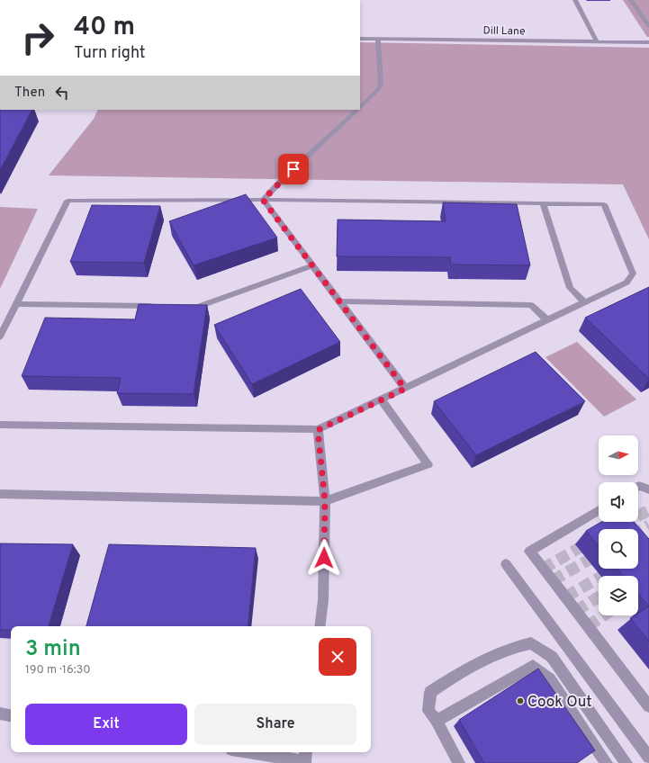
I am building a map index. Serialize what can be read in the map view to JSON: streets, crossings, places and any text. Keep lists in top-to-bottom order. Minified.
{"streets":{"street":["Dill Lane"]},"places":["Cook Out"],"north":"right","page":{"turn":["40 m","Turn right"],"then":"Then","heading":["3 min","190 m · 16:30"],"buttons":["Exit","Share"]}}
